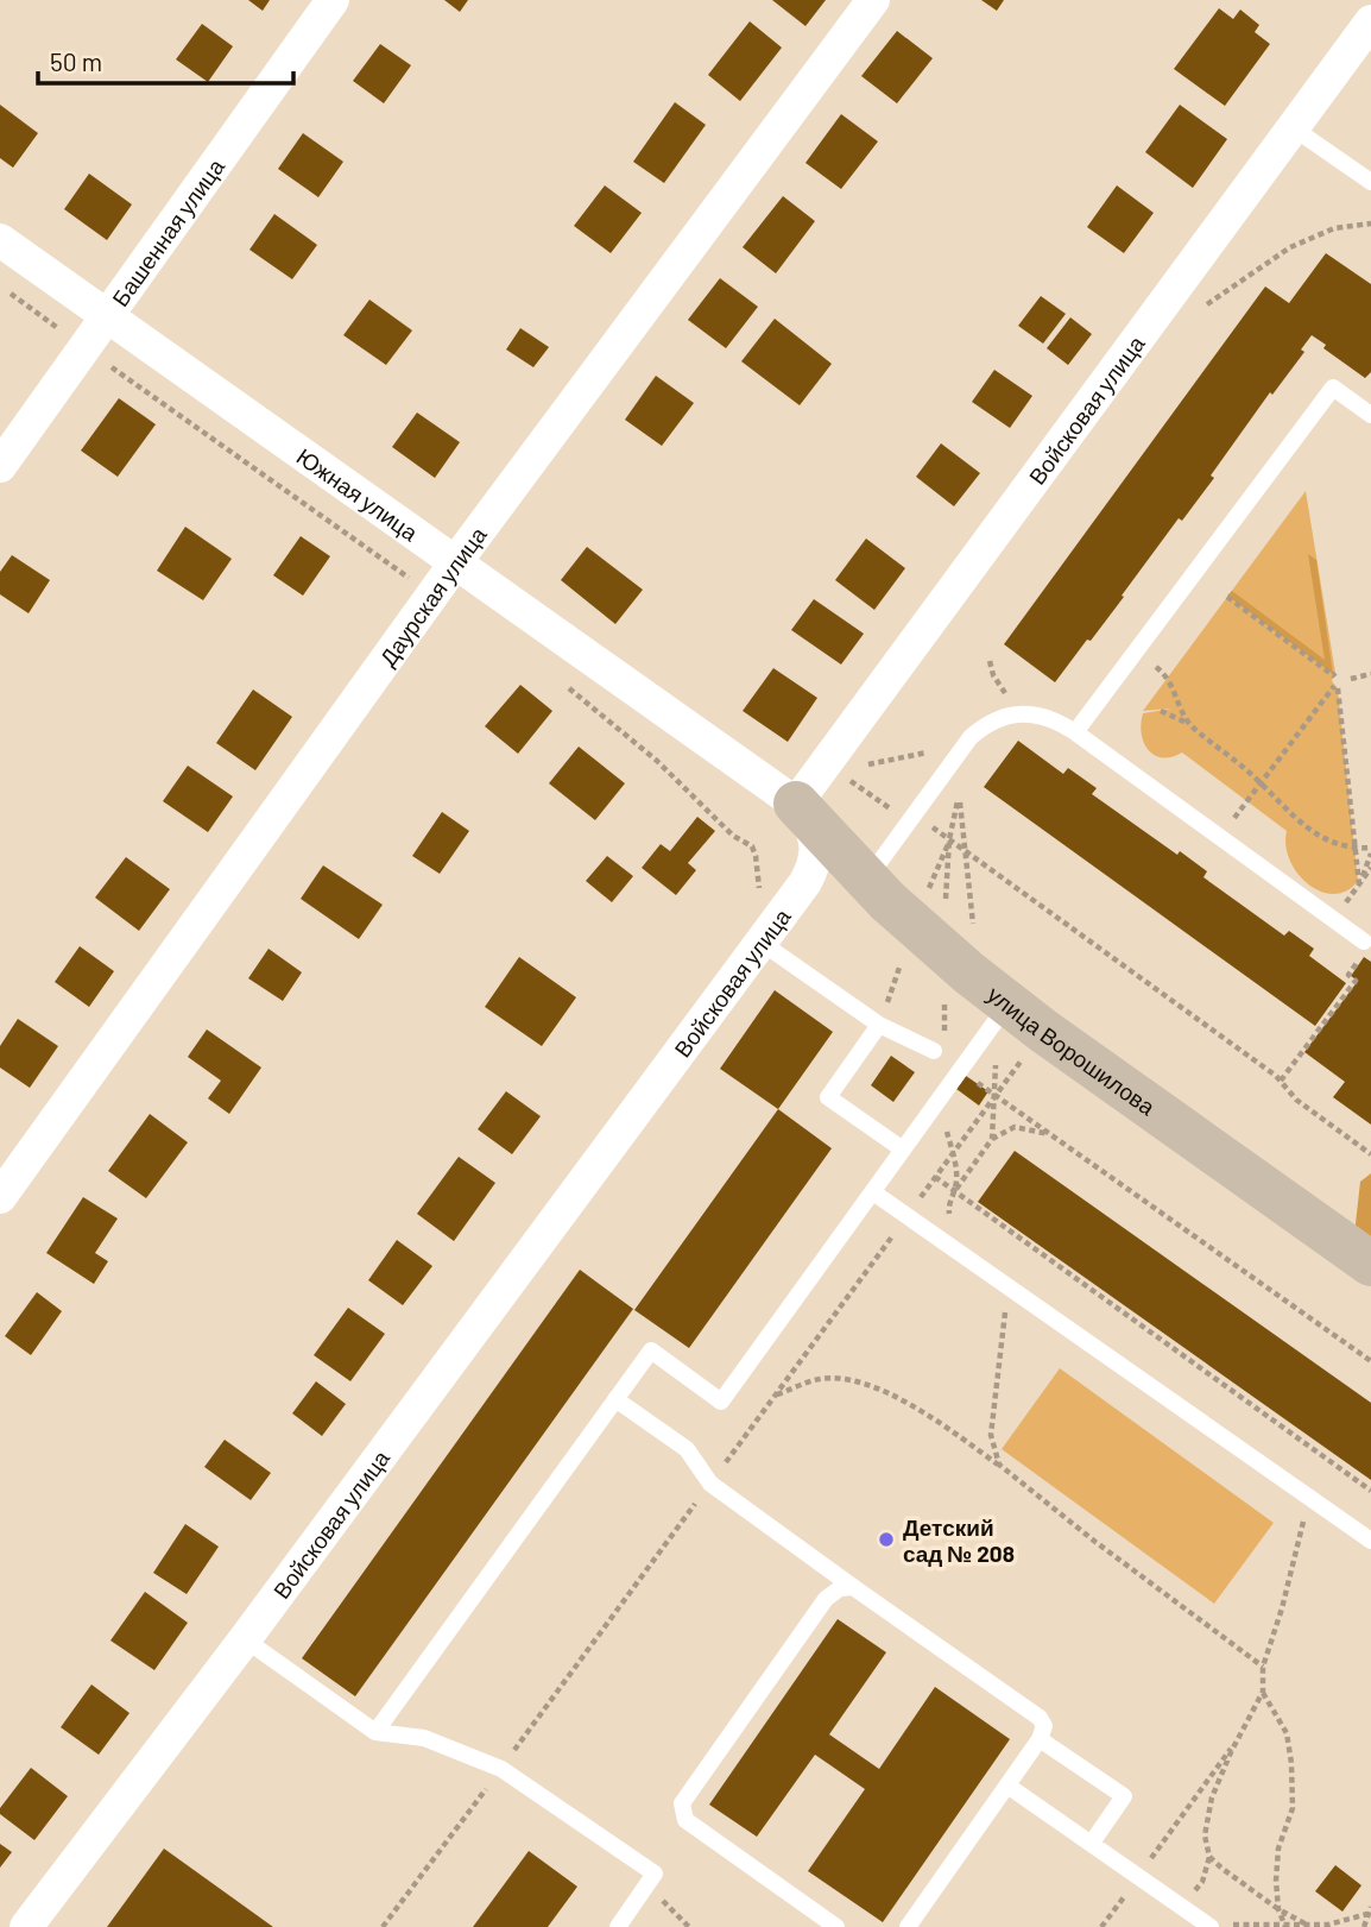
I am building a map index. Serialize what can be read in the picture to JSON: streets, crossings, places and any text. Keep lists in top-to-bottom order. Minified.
{"streets":{"main road":["улица Ворошилова"],"street":["Башенная улица","Войсковая улица","Южная улица","Даурская улица"]},"crossings":[["Башенная улица","Южная улица"],["Войсковая улица","Южная улица"],["Войсковая улица","улица Ворошилова"],["Южная улица","Даурская улица"],["Южная улица","улица Ворошилова"]],"places":["Детский сад № 208"],"scale_bar":"50 m"}
